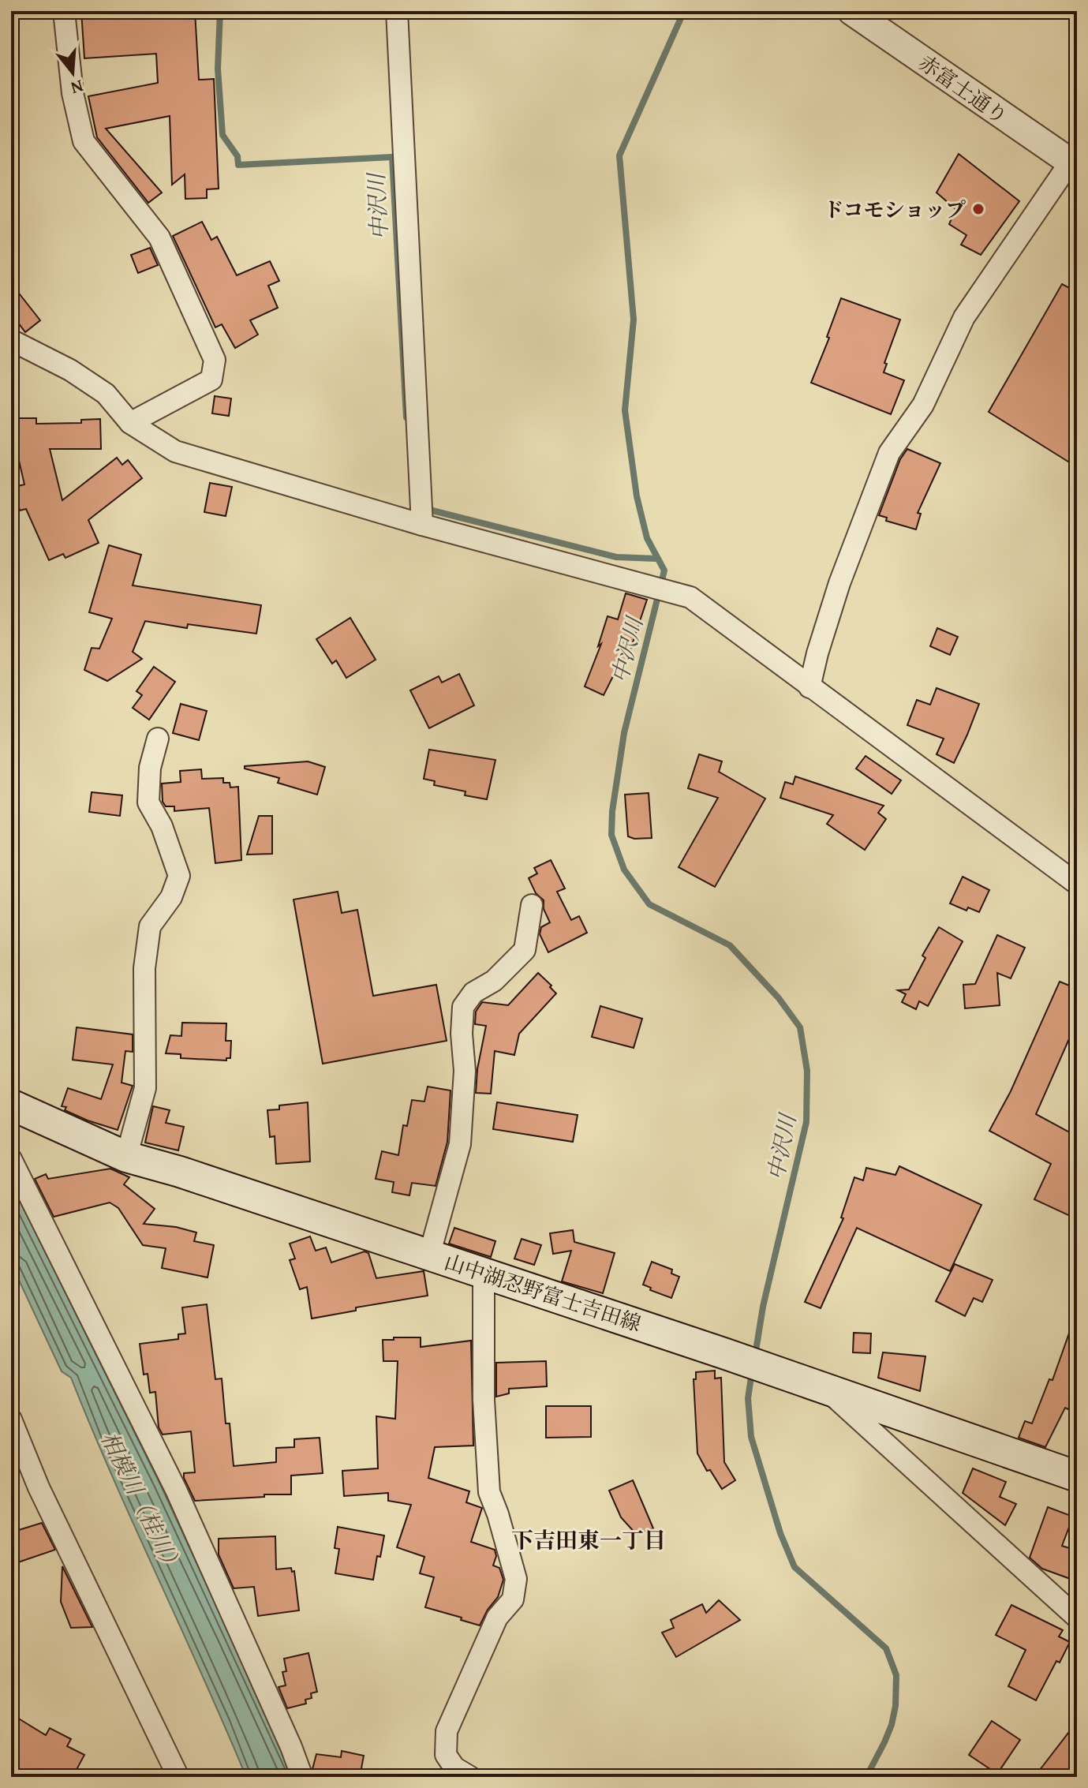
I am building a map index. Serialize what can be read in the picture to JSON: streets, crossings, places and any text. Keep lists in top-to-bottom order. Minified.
{"streets":{"main road":["山中湖忍野富士吉田線"],"street":["赤富士通り"]},"districts":["下吉田東一丁目"],"water":["中沢川","相模川（桂川）"],"places":["ドコモショップ"],"north":"bottom"}
